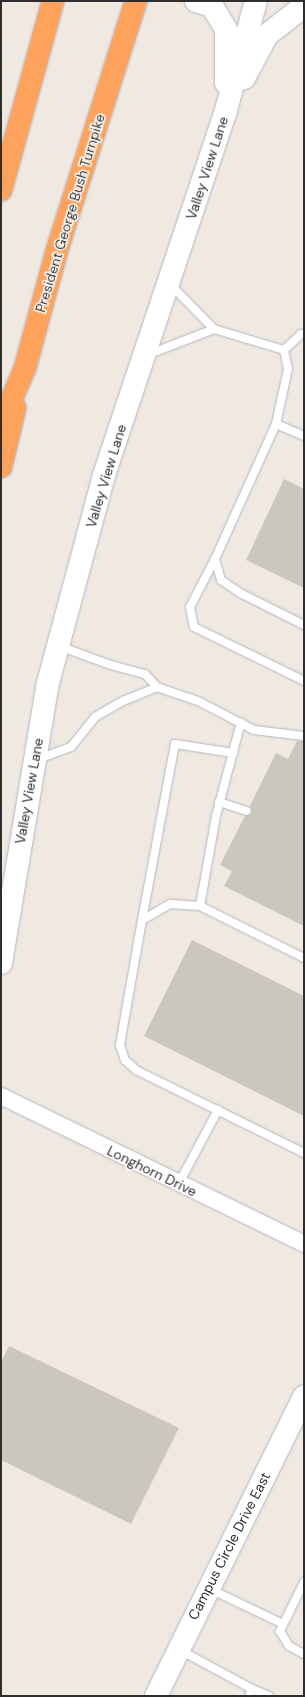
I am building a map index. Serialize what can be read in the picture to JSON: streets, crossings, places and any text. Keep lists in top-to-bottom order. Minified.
{"streets":{"highway":["President George Bush Turnpike"],"main road":["Valley View Lane","Campus Circle Drive East"],"street":["Longhorn Drive"]}}
